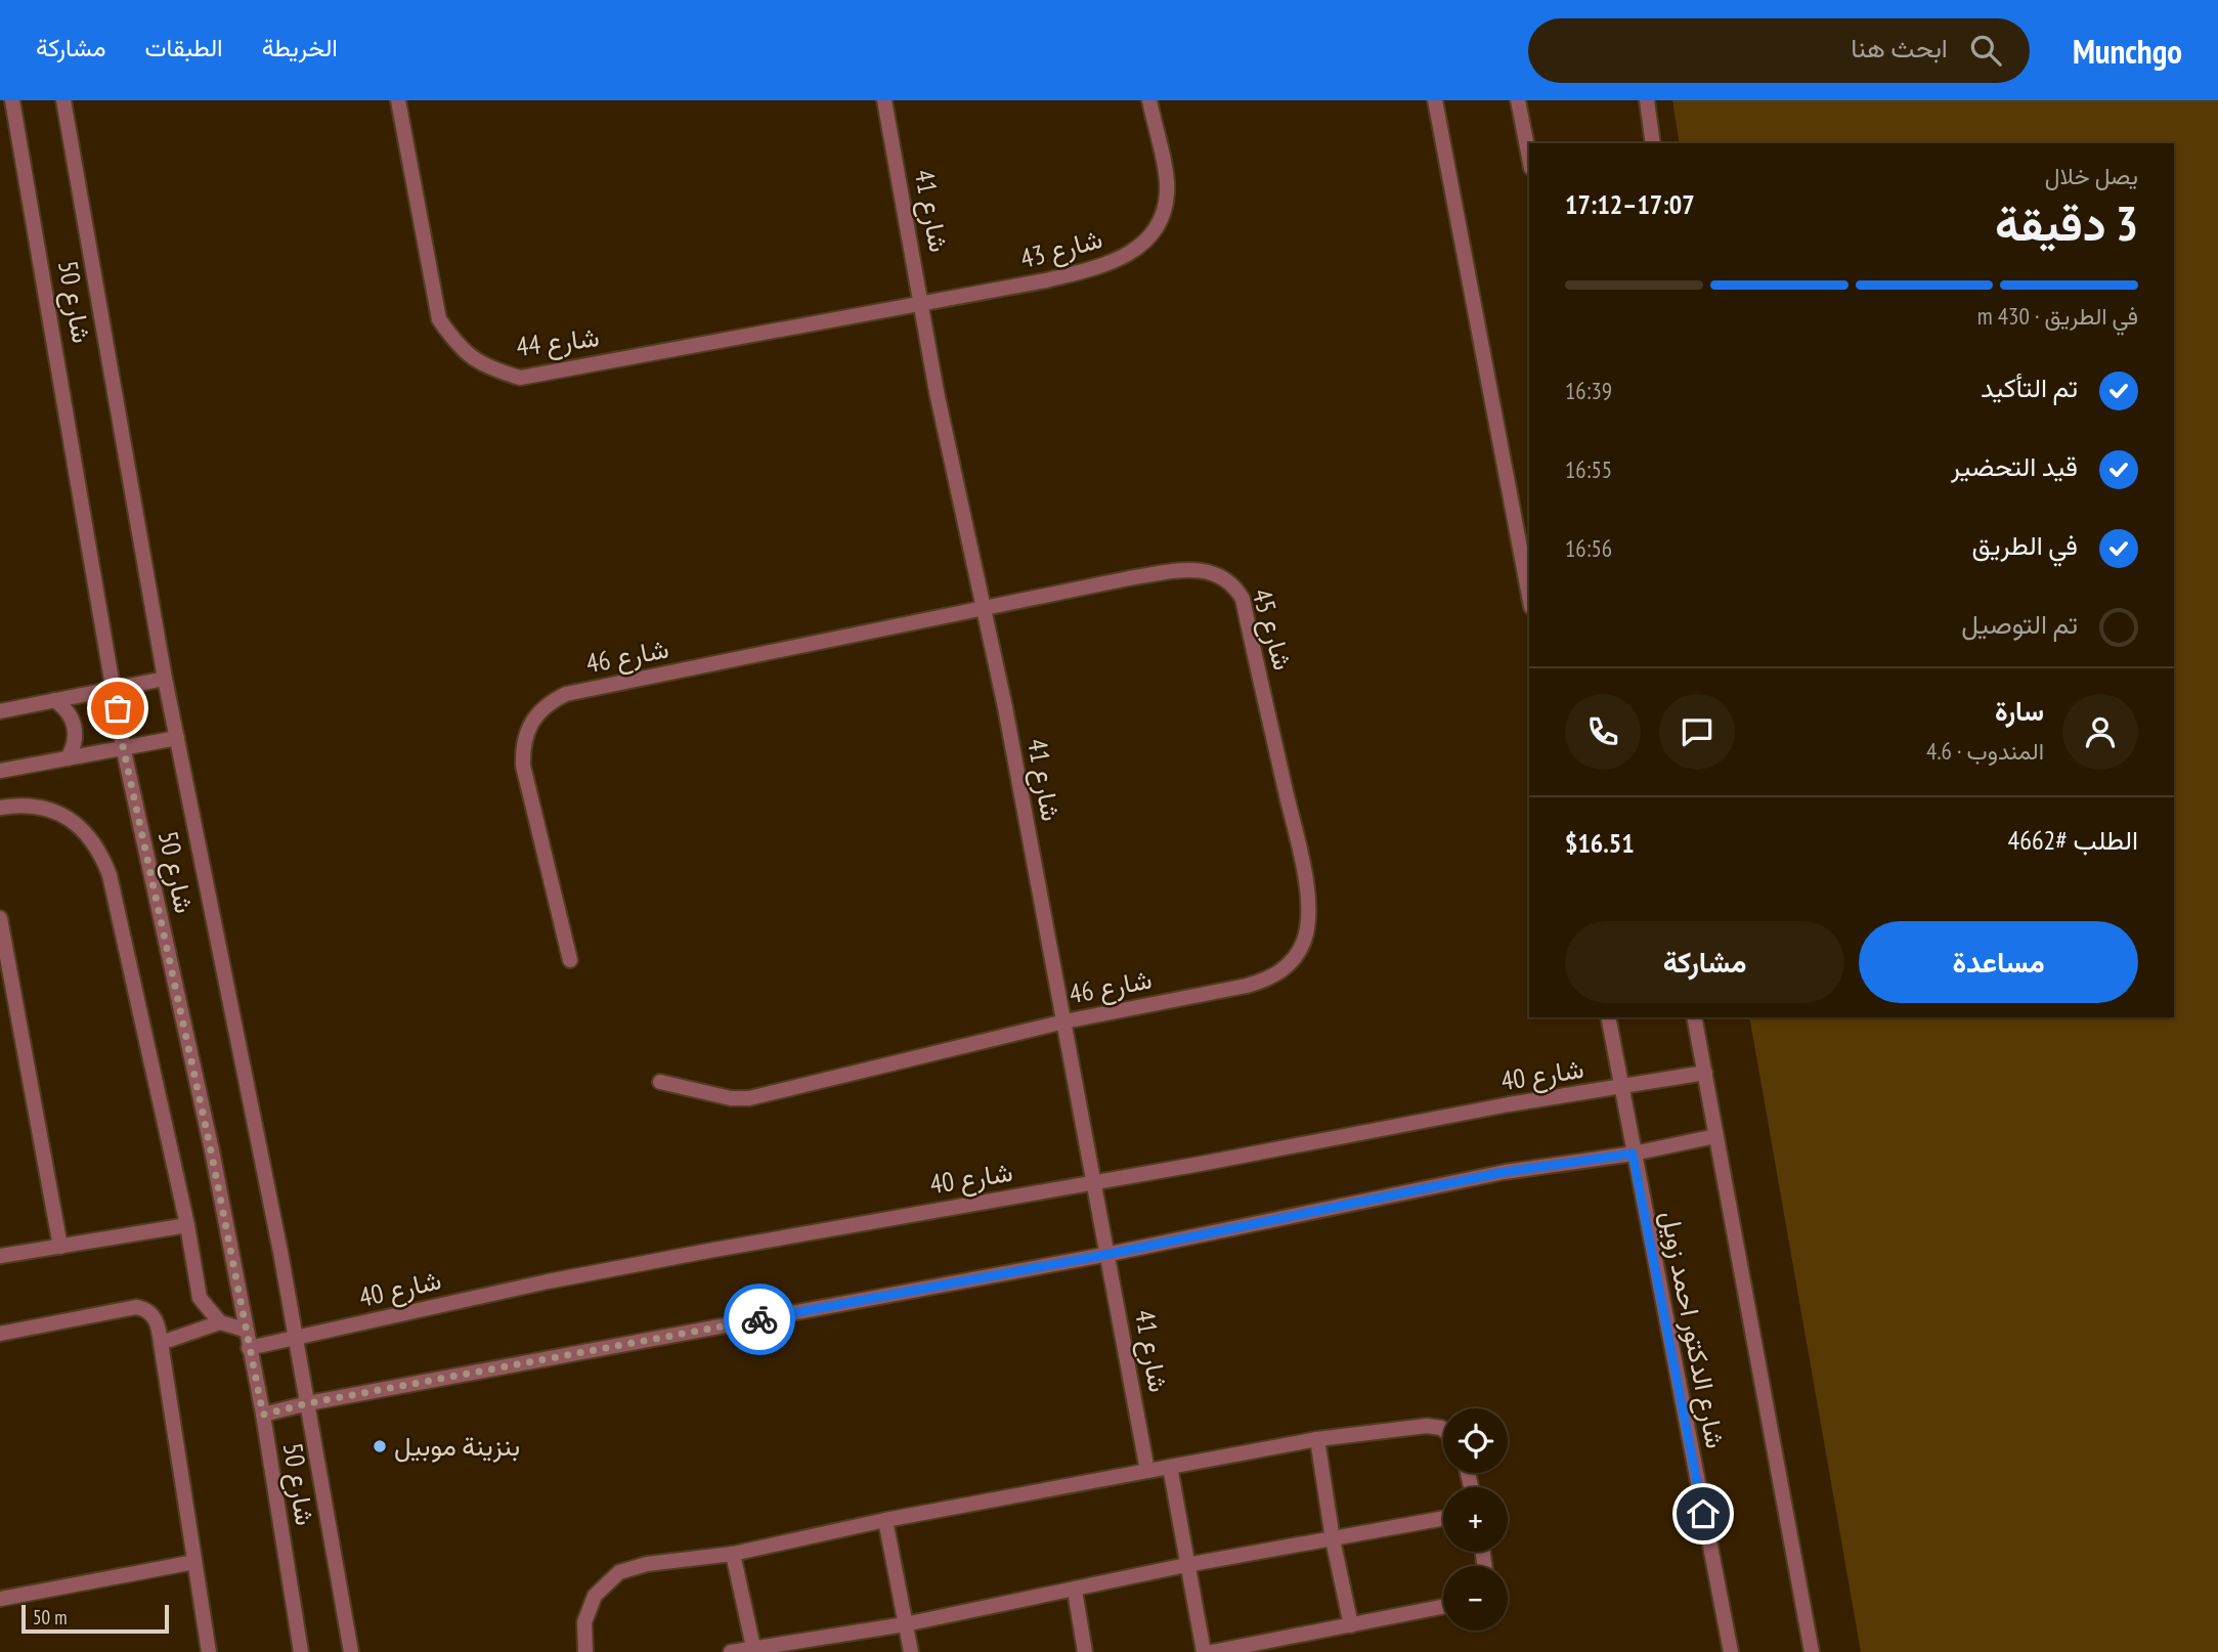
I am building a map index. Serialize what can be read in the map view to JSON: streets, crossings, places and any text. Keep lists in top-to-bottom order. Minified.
{"streets":{"street":["شارع 41","شارع 43","شارع 50","شارع 44","شارع 45","شارع 46","شارع 40","شارع الدكتور احمد زويل"]},"crossings":[["شارع 41","شارع 43"],["شارع 41","شارع 44"],["شارع 41","شارع 45"],["شارع 41","شارع 46"],["شارع 41","شارع 40"],["شارع 43","شارع 44"],["شارع 50","شارع 40"],["شارع 45","شارع 46"],["شارع 40","شارع الدكتور احمد زويل"]],"places":["بنزينة موبيل"],"scale_bar":"50 m","page":{"header":"Munchgo","search":"ابحث هنا","nav":["الخريطة","الطبقات","مشاركة"],"heading":["3 دقيقة","يصل خلال","17:07–17:12"],"panel":["سارة","المندوب · 4.6","الطلب #4662","$16.51"],"bar":"في الطريق · 430 m","list":[["تم التأكيد","16:39"],["قيد التحضير","16:55"],["في الطريق","16:56"],"تم التوصيل"],"buttons":["مساعدة","مشاركة"],"map_buttons":["+","−"],"scale":"50 m"}}
